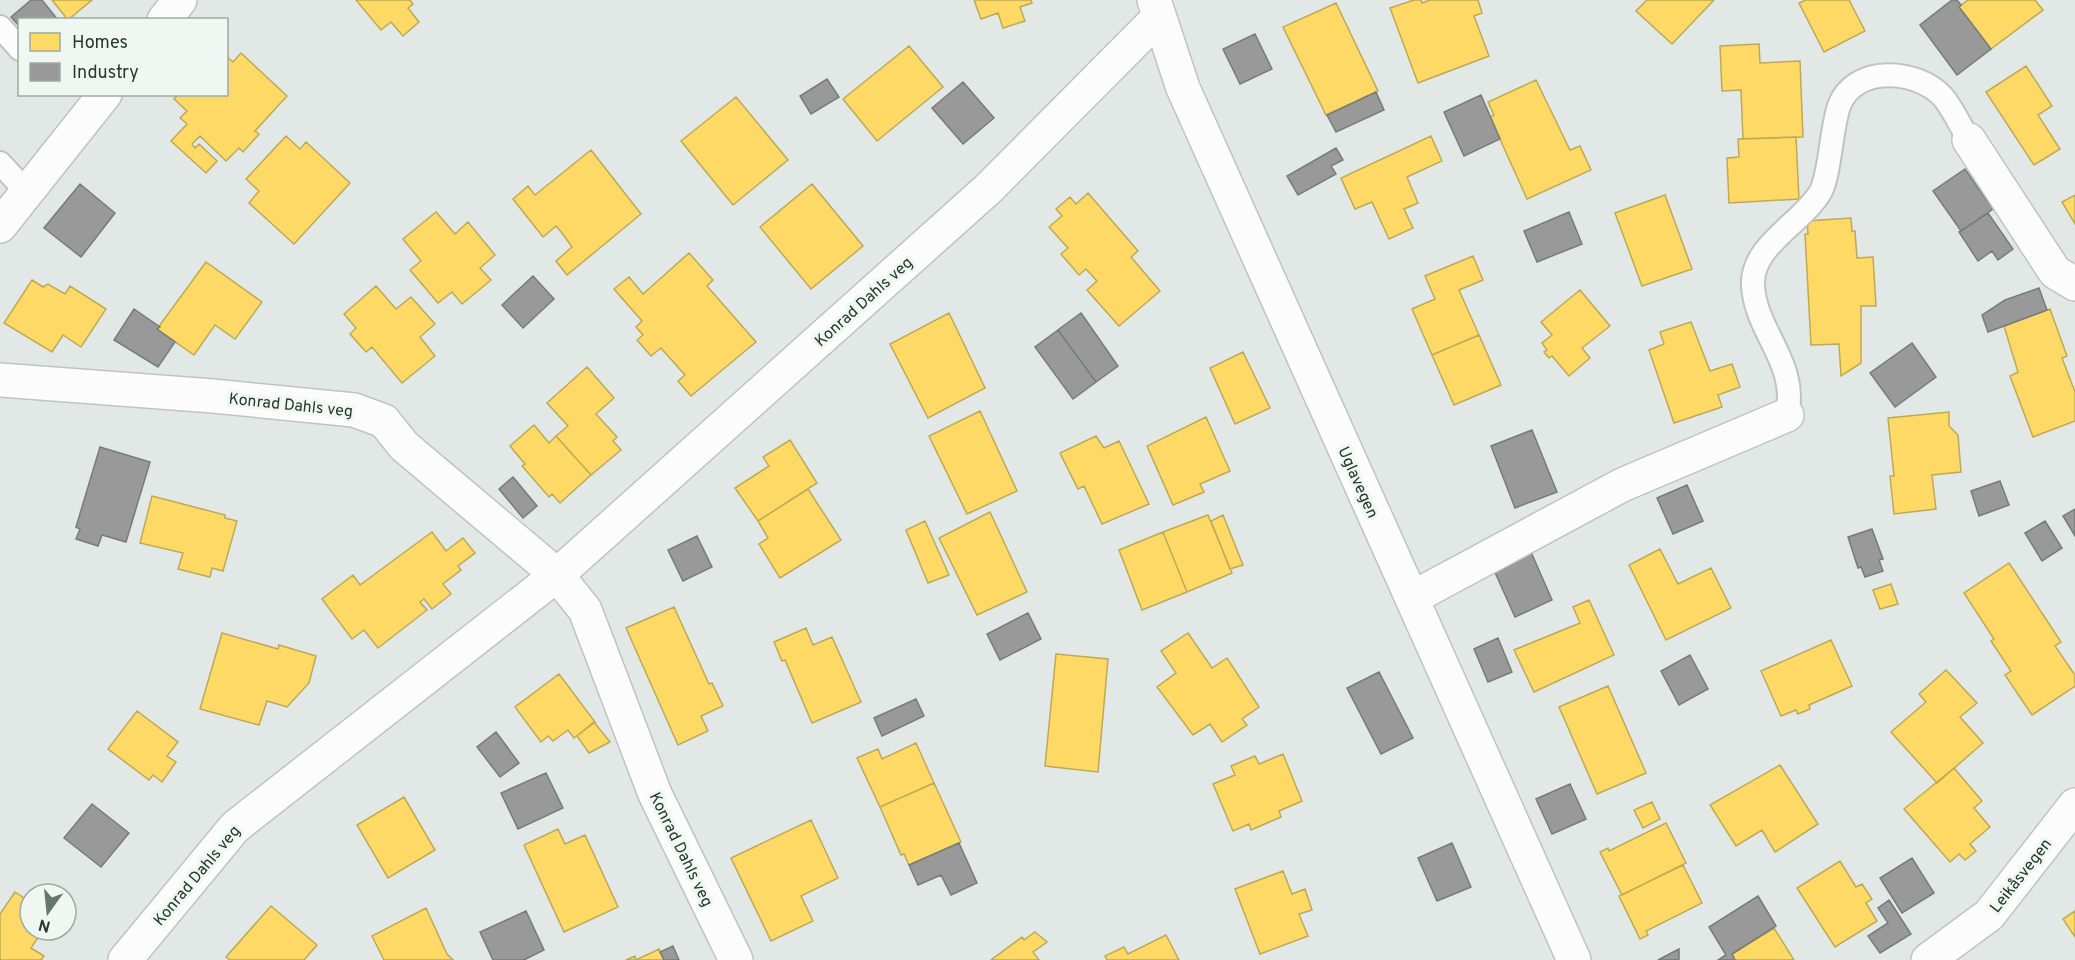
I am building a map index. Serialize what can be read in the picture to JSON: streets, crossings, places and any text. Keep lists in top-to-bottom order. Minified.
{"streets":{"street":["Konrad Dahls veg","Uglavegen","Leikåsvegen"]},"crossings":[["Konrad Dahls veg","Uglavegen"]],"legend":["Homes","Industry"],"north":"bottom"}
